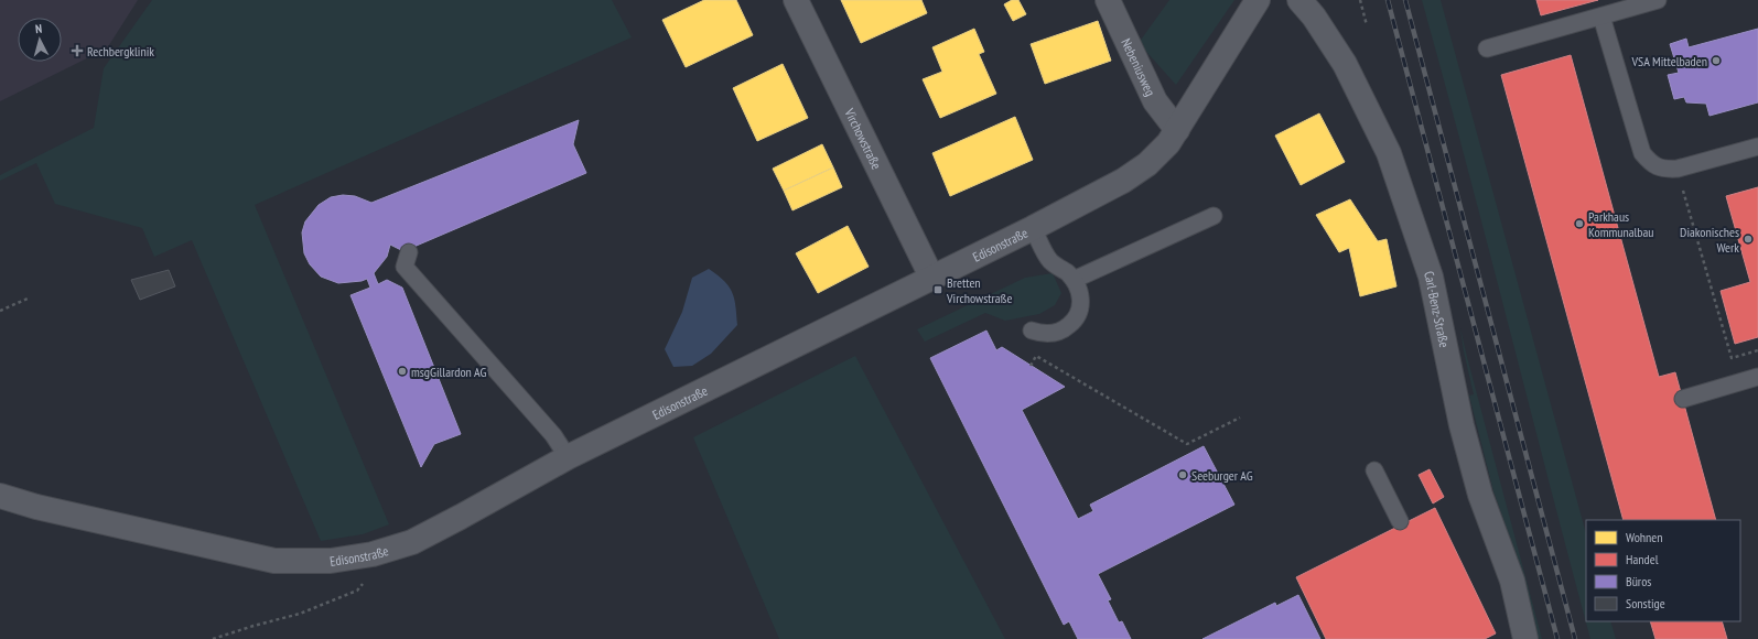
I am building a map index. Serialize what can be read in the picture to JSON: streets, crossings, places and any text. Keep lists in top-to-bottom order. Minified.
{"streets":{"street":["Nebeniusweg","Virchowstraße","Edisonstraße","Carl-Benz-Straße"]},"crossings":[["Nebeniusweg","Edisonstraße"],["Virchowstraße","Edisonstraße"]],"places":{"health":["Rechbergklinik"],"other":["VSA Mittelbaden","Parkhaus Kommunalbau","Diakonisches Werk","msgGillardon AG","Seeburger AG"],"transit":["Bretten Virchowstraße"]},"legend":["Wohnen","Handel","Büros","Sonstige"],"north":"top"}
